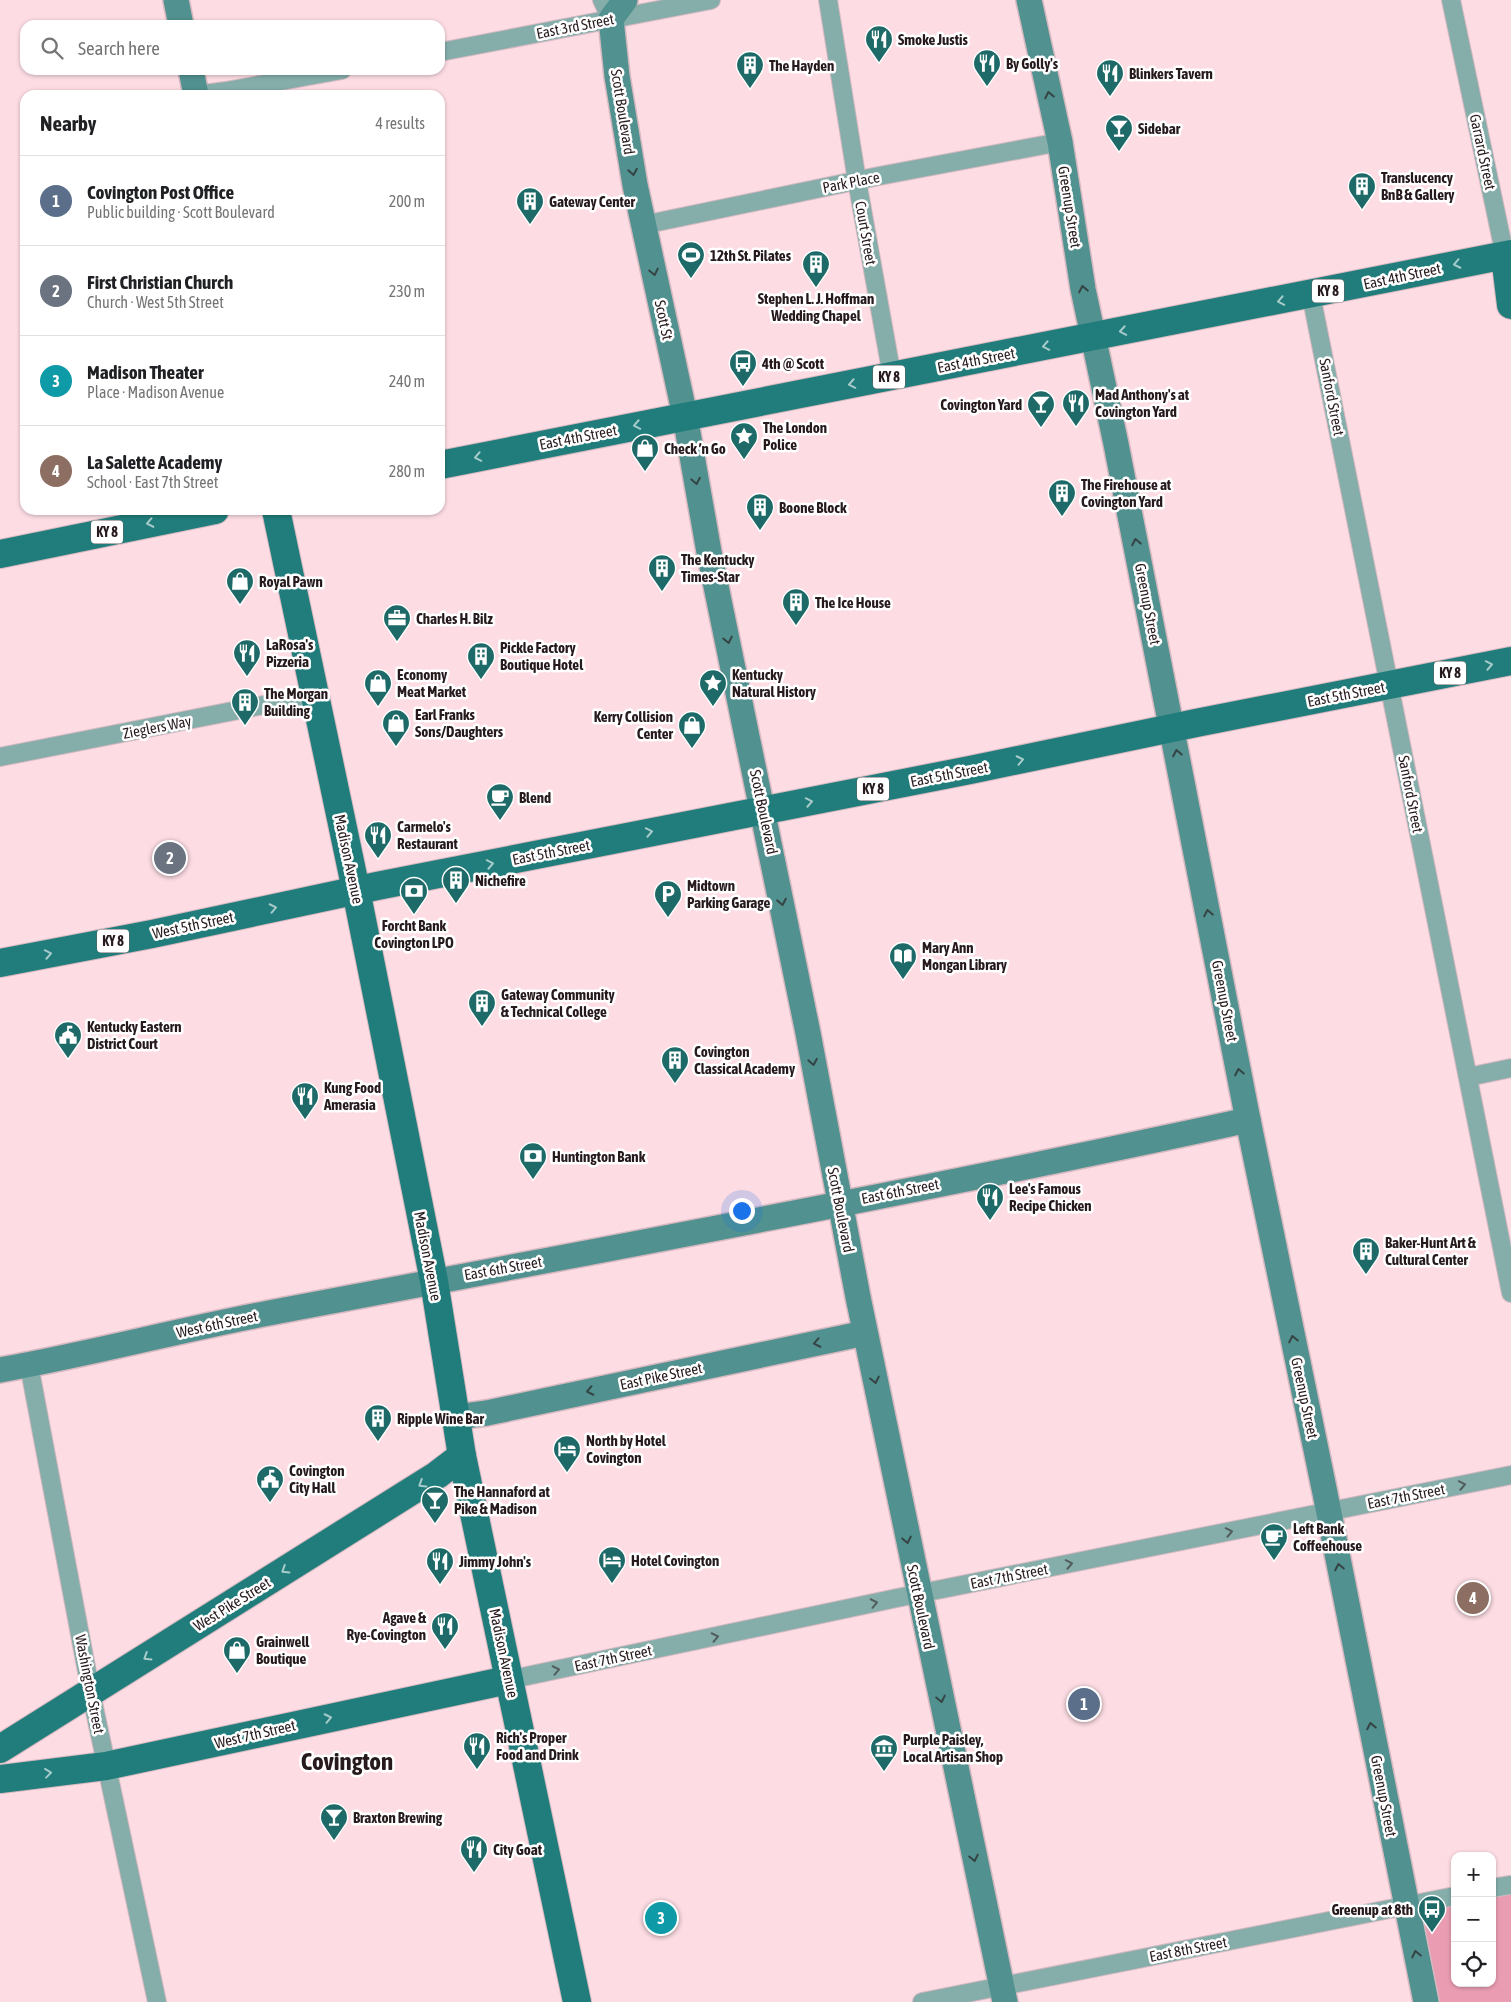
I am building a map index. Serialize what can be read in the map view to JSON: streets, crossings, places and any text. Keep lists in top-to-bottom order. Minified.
{"streets":{"main road":["Scott Boulevard","Garrard Street","Greenup Street","East 4th Street","KY 8","Scott St","East 5th Street","Madison Avenue","West 5th Street","East 6th Street","West 6th Street","East Pike Street","West Pike Street","West 7th Street"],"street":["East 3rd Street","Park Place","Court Street","Sanford Street","Zieglers Way","East 7th Street","Washington Street","East 8th Street"]},"crossings":[["East 3rd Street","Scott Boulevard"],["Scott Boulevard","Park Place"],["Scott Boulevard","East 4th Street"],["Scott Boulevard","Scott St"],["Scott Boulevard","East 5th Street"],["Scott Boulevard","East 6th Street"],["Scott Boulevard","East Pike Street"],["Scott Boulevard","East 7th Street"],["Scott Boulevard","East 8th Street"],["Garrard Street","East 4th Street"],["Park Place","Greenup Street"],["Park Place","Court Street"],["Park Place","Scott St"],["Greenup Street","East 4th Street"],["Greenup Street","East 5th Street"],["Greenup Street","East 6th Street"],["Greenup Street","East 7th Street"],["Greenup Street","East 8th Street"],["Court Street","East 4th Street"],["East 4th Street","Scott St"],["East 4th Street","Sanford Street"],["Sanford Street","East 5th Street"],["East 5th Street","Madison Avenue"],["East 5th Street","West 5th Street"],["Zieglers Way","Madison Avenue"],["Madison Avenue","West 5th Street"],["Madison Avenue","East 6th Street"],["Madison Avenue","West 6th Street"],["Madison Avenue","East Pike Street"],["Madison Avenue","East 7th Street"],["Madison Avenue","West Pike Street"],["Madison Avenue","West 7th Street"],["East 6th Street","West 6th Street"],["West 6th Street","Washington Street"],["East 7th Street","West 7th Street"],["West Pike Street","Washington Street"],["Washington Street","West 7th Street"]],"one_way":["Scott Boulevard","Greenup Street","East 4th Street","Scott St","East 5th Street","West 5th Street","East Pike Street","East 7th Street","West Pike Street","West 7th Street"],"districts":["Covington"],"places":{"restaurant":["Smoke Justis","By Golly's","Blinkers Tavern","Mad Anthony's at Covington Yard","LaRosa's Pizzeria","Carmelo's Restaurant","Kung Food Amerasia","Lee's Famous Recipe Chicken","Jimmy John's","Agave & Rye-Covington","Rich's Proper Food and Drink","City Goat"],"building":["The Hayden","Translucency BnB & Gallery","Gateway Center","Stephen L. J. Hoffman Wedding Chapel","The Firehouse at Covington Yard","Boone Block","The Kentucky Times-Star","The Ice House","Pickle Factory Boutique Hotel","The Morgan Building","Nichefire","Gateway Community & Technical College","Covington Classical Academy","Baker-Hunt Art & Cultural Center","Ripple Wine Bar"],"bar":["Sidebar","Covington Yard","The Hannaford at Pike & Madison","Braxton Brewing"],"sports":["12th St. Pilates"],"bus stop":["4th @ Scott","Greenup at 8th"],"place":["The London Police","Kentucky Natural History"],"shop":["Check ’n Go","Royal Pawn","Economy Meat Market","Earl Franks Sons/Daughters","Kerry Collision Center","Grainwell Boutique"],"office":["Charles H. Bilz"],"cafe":["Blend","Left Bank Coffeehouse"],"bank":["Forcht Bank Covington LPO","Huntington Bank"],"parking":["Midtown Parking Garage"],"library":["Mary Ann Mongan Library"],"public building":["Kentucky Eastern District Court","Covington City Hall"],"hotel":["North by Hotel Covington","Hotel Covington"],"museum":["Purple Paisley, Local Artisan Shop"]},"page":{"search":"Search here","heading":["Nearby","4 results"],"list":[{"mark":"1","name":"Covington Post Office","note":"Public building · Scott Boulevard","value":"200 m"},{"mark":"2","name":"First Christian Church","note":"Church · West 5th Street","value":"230 m"},{"mark":"3","name":"Madison Theater","note":"Place · Madison Avenue","value":"240 m"},{"mark":"4","name":"La Salette Academy","note":"School · East 7th Street","value":"280 m"}],"pins":["2","4","1","3"],"map_buttons":["+","−"]}}
